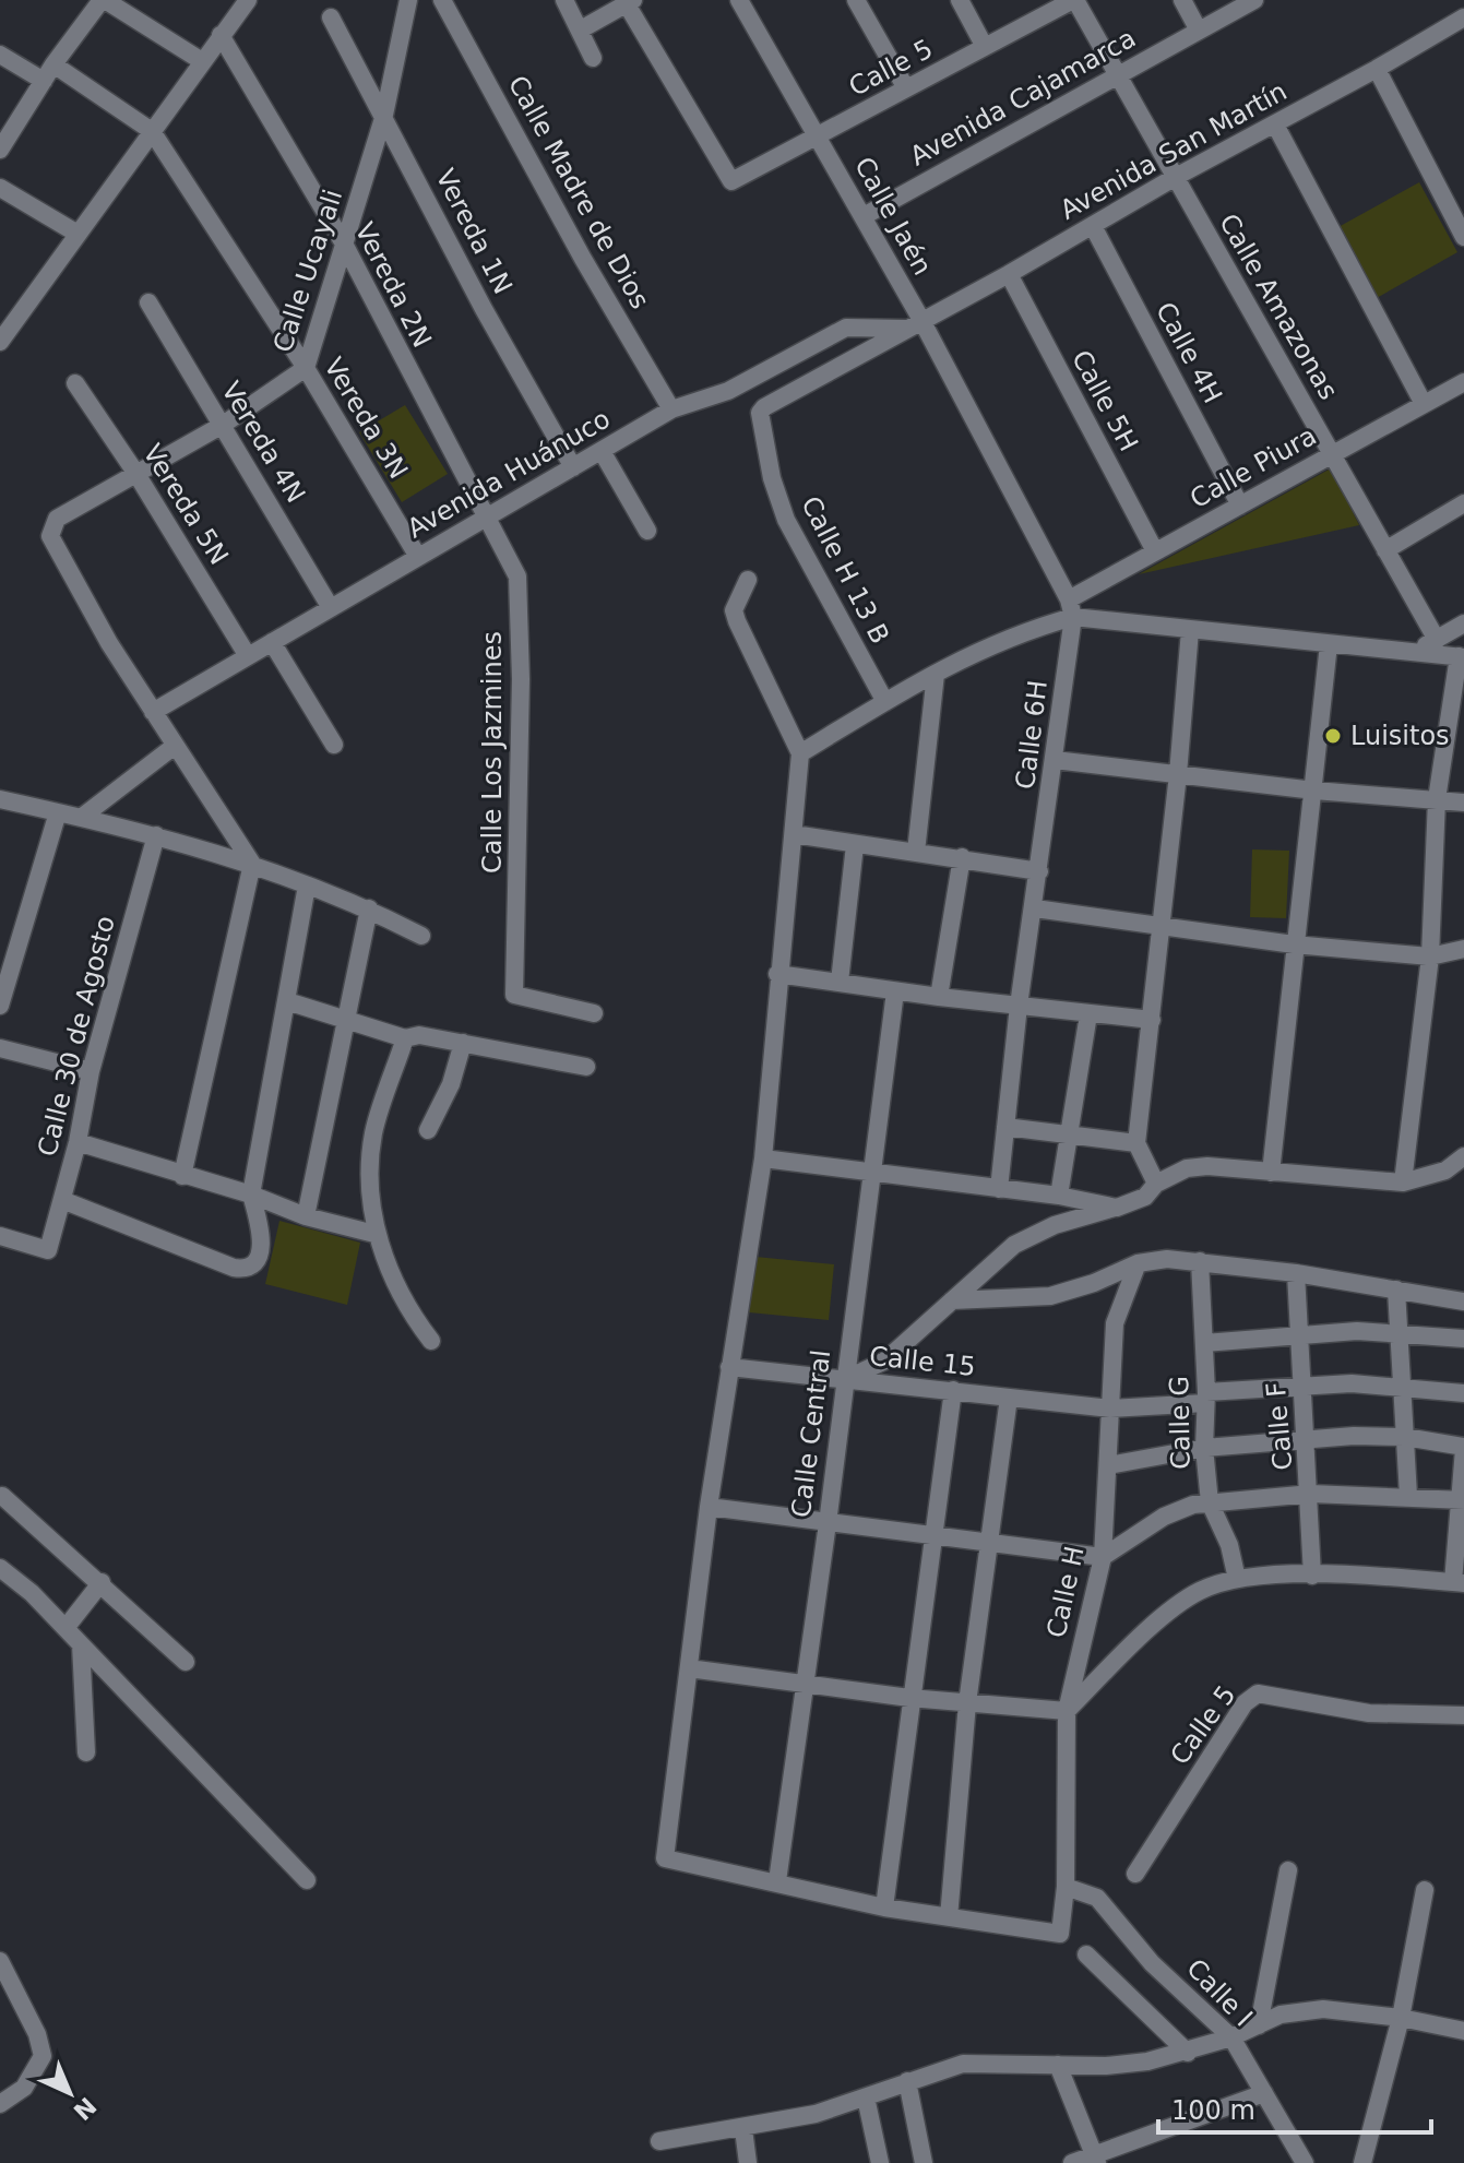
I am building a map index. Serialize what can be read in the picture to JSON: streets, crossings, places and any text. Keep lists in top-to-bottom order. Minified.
{"streets":{"street":["Calle 5","Avenida Cajamarca","Avenida San Martín","Calle Madre de Dios","Calle Jaén","Vereda 1N","Calle Ucayali","Vereda 2N","Calle Amazonas","Calle 4H","Calle 5H","Vereda 3N","Vereda 4N","Calle Piura","Avenida Huánuco","Vereda 5N","Calle H 13 B","Calle 6H","Calle Los Jazmines","Calle 30 de Agosto","Calle 15","Calle G","Calle F","Calle Central","Calle H","Calle I"]},"crossings":[["Calle 5","Calle Jaén"],["Calle 5","Calle Amazonas"],["Avenida Cajamarca","Calle Jaén"],["Avenida Cajamarca","Calle Amazonas"],["Avenida San Martín","Calle Jaén"],["Avenida San Martín","Calle Amazonas"],["Avenida San Martín","Calle 4H"],["Avenida San Martín","Calle 5H"],["Avenida San Martín","Avenida Huánuco"],["Avenida San Martín","Calle H 13 B"],["Calle Madre de Dios","Avenida Huánuco"],["Calle Jaén","Avenida Huánuco"],["Vereda 1N","Calle Ucayali"],["Vereda 1N","Avenida Huánuco"],["Calle Ucayali","Vereda 2N"],["Calle Ucayali","Vereda 3N"],["Calle Ucayali","Vereda 4N"],["Calle Ucayali","Avenida Huánuco"],["Calle Ucayali","Vereda 5N"],["Vereda 2N","Avenida Huánuco"],["Vereda 2N","Calle Los Jazmines"],["Calle Amazonas","Calle Piura"],["Calle 4H","Calle Piura"],["Calle 5H","Calle Piura"],["Vereda 3N","Avenida Huánuco"],["Vereda 4N","Avenida Huánuco"],["Calle Piura","Calle 6H"],["Avenida Huánuco","Vereda 5N"],["Avenida Huánuco","Calle Los Jazmines"],["Calle 15","Calle G"],["Calle 15","Calle F"],["Calle 15","Calle Central"],["Calle 15","Calle H"],["Calle H","Calle I"]],"places":["Luisitos"],"scale_bar":"100 m","north":"bottom right"}
